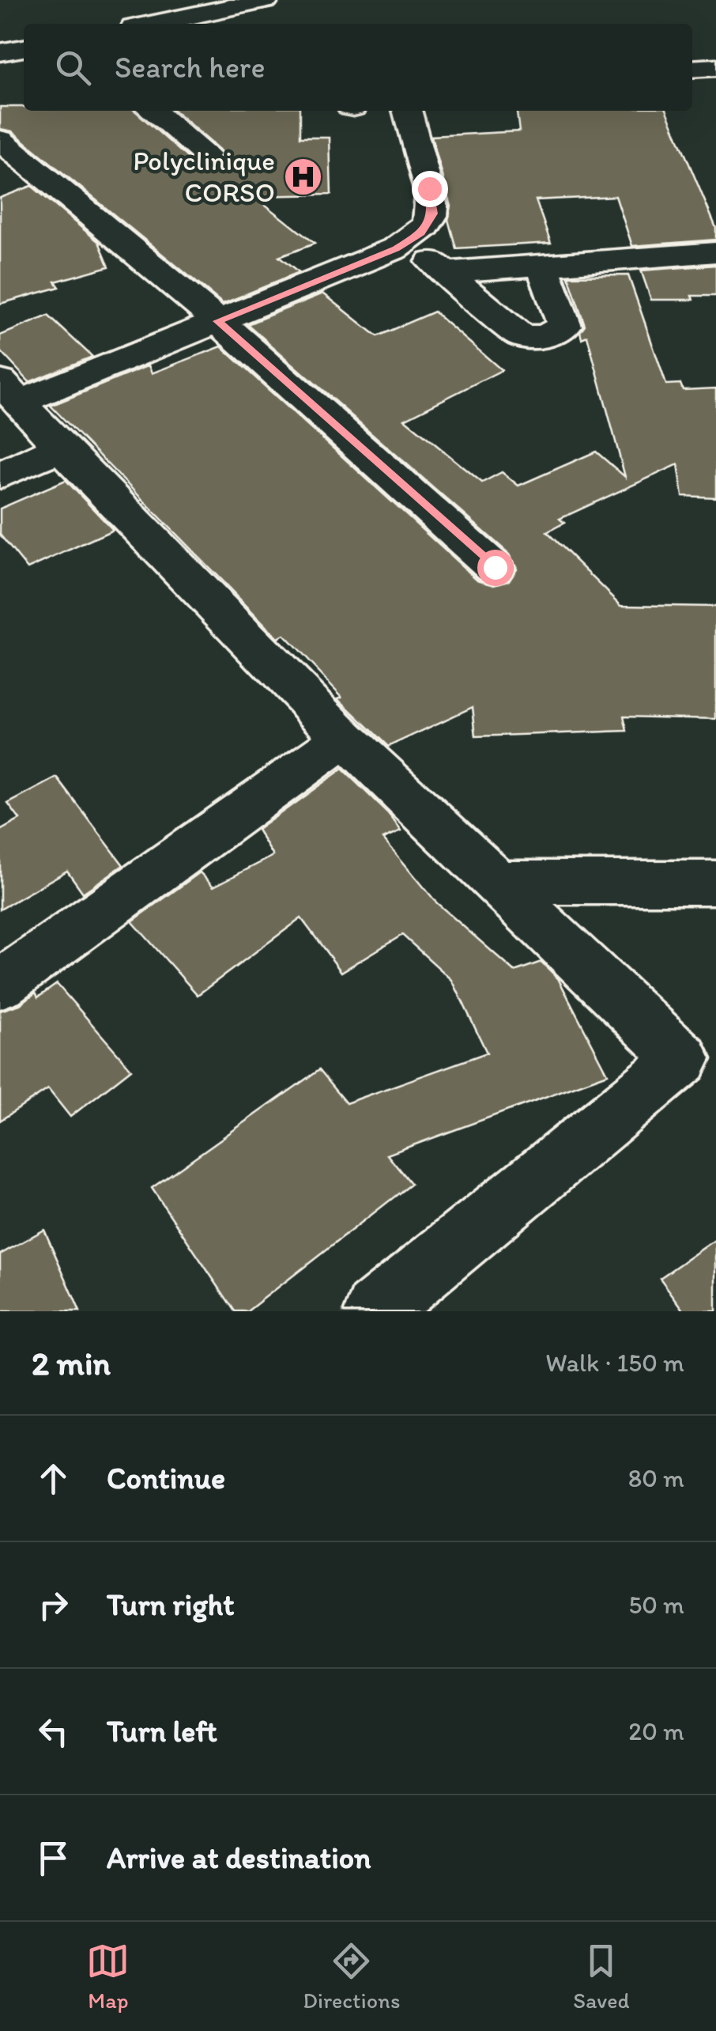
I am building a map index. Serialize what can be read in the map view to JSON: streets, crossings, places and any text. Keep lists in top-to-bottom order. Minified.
{"places":{"hospital":["Polyclinique CORSO"]},"page":{"search":"Search here","heading":["2 min","Walk · 150 m"],"list":[["Continue","80 m"],["Turn right","50 m"],["Turn left","20 m"],"Arrive at destination"],"nav":["Map","Directions","Saved"]}}
